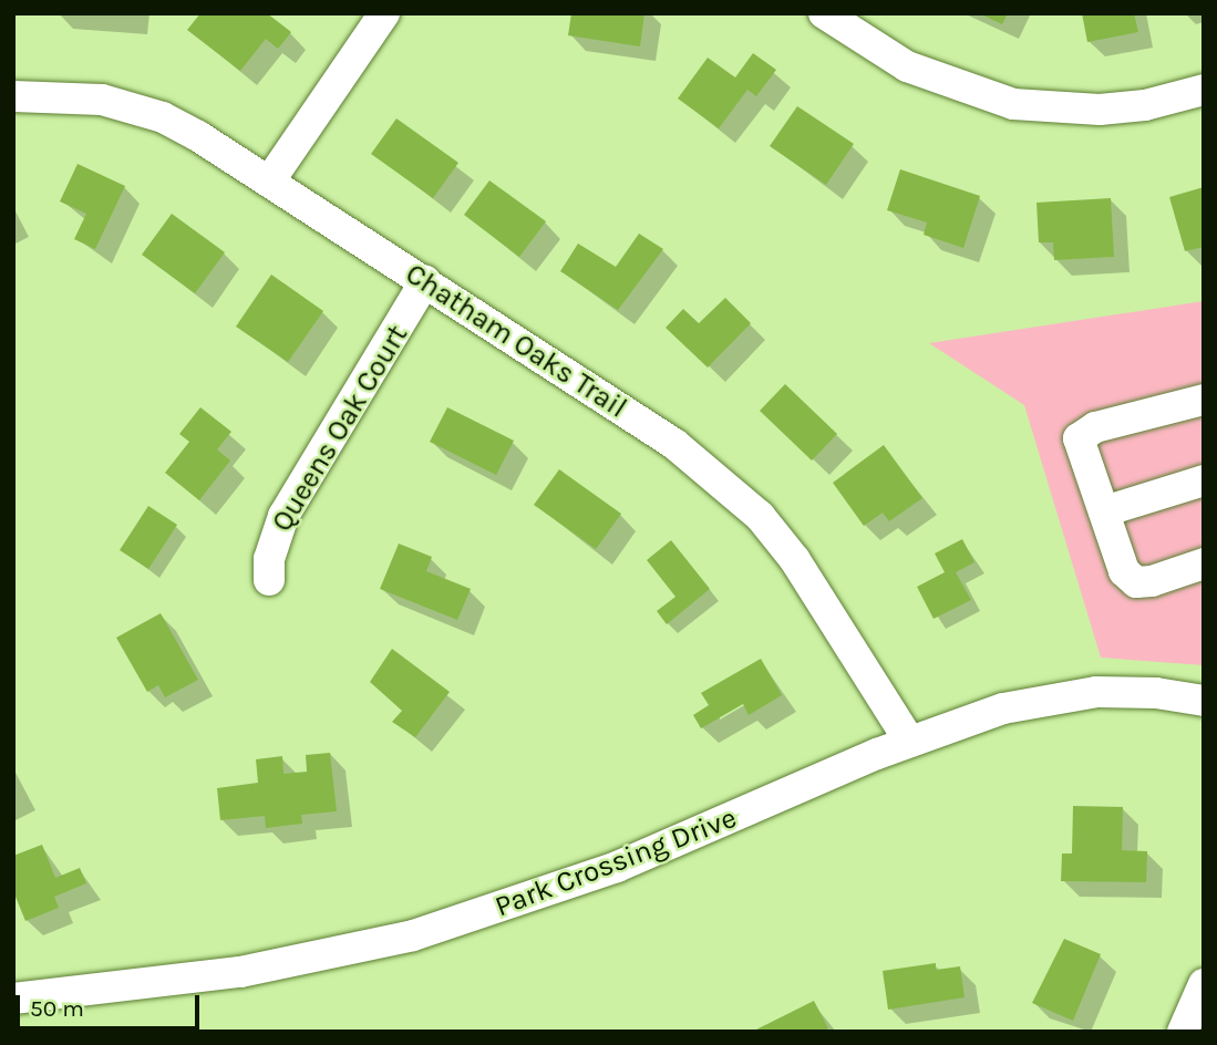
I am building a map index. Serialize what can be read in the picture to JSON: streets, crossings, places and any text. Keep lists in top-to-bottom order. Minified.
{"streets":{"street":["Chatham Oaks Trail","Queens Oak Court","Park Crossing Drive"]},"crossings":[["Chatham Oaks Trail","Queens Oak Court"],["Chatham Oaks Trail","Park Crossing Drive"]],"scale_bar":"50 m"}
